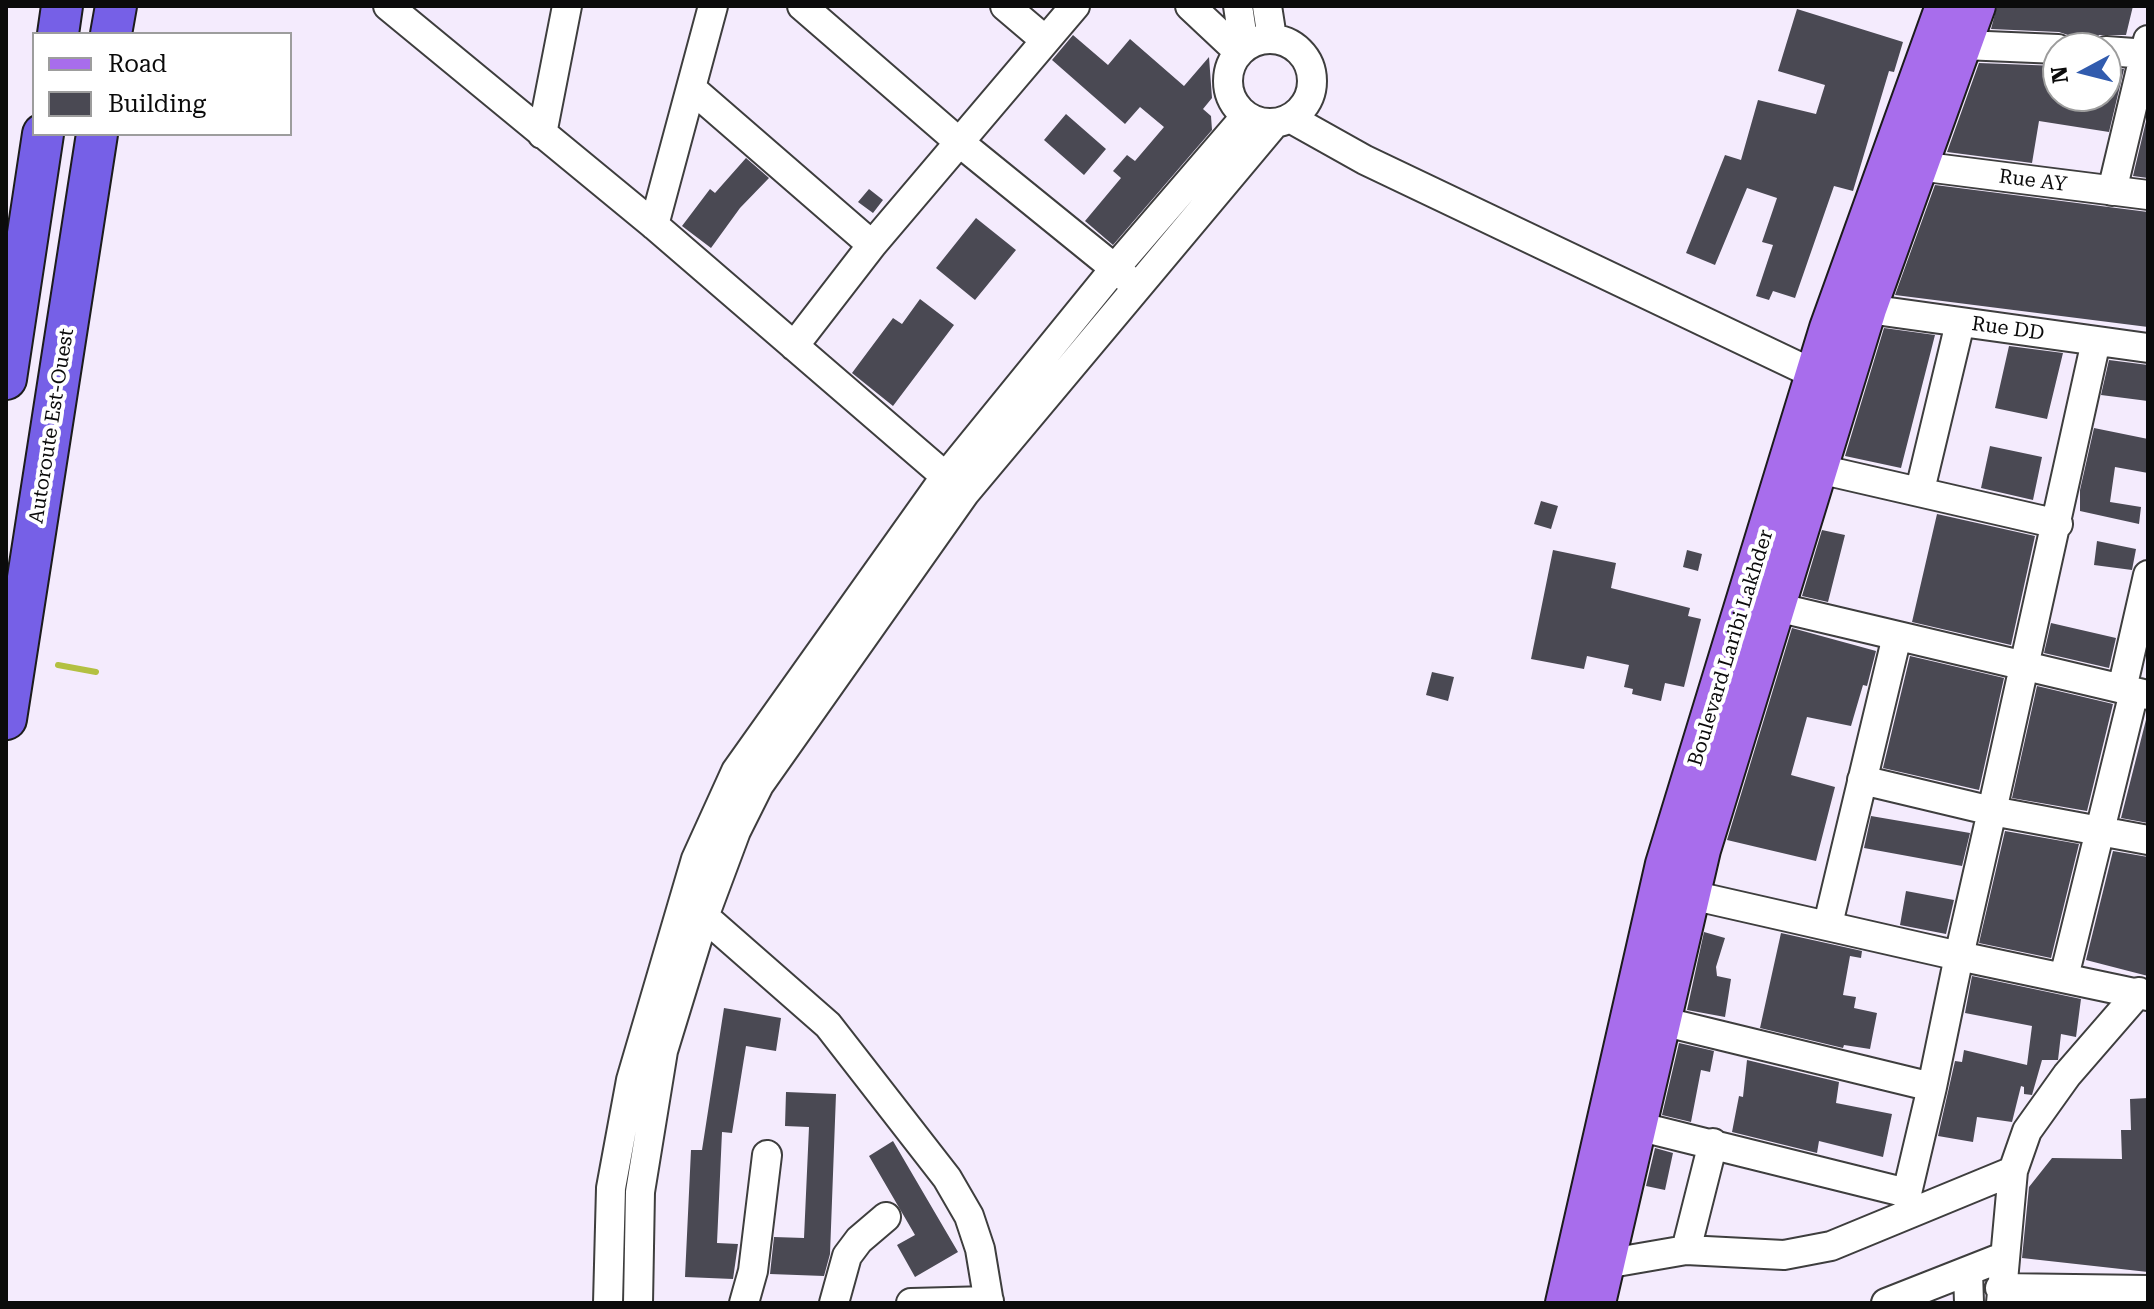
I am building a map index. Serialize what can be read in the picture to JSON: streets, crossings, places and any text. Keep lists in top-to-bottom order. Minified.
{"streets":{"highway":["Autoroute Est-Ouest"],"main road":["Boulevard Laribi Lakhder"],"street":["Rue AY","Rue DD"]},"crossings":[["Rue AY","Boulevard Laribi Lakhder"],["Rue DD","Boulevard Laribi Lakhder"]],"legend":["Road","Building"],"north":"left"}
